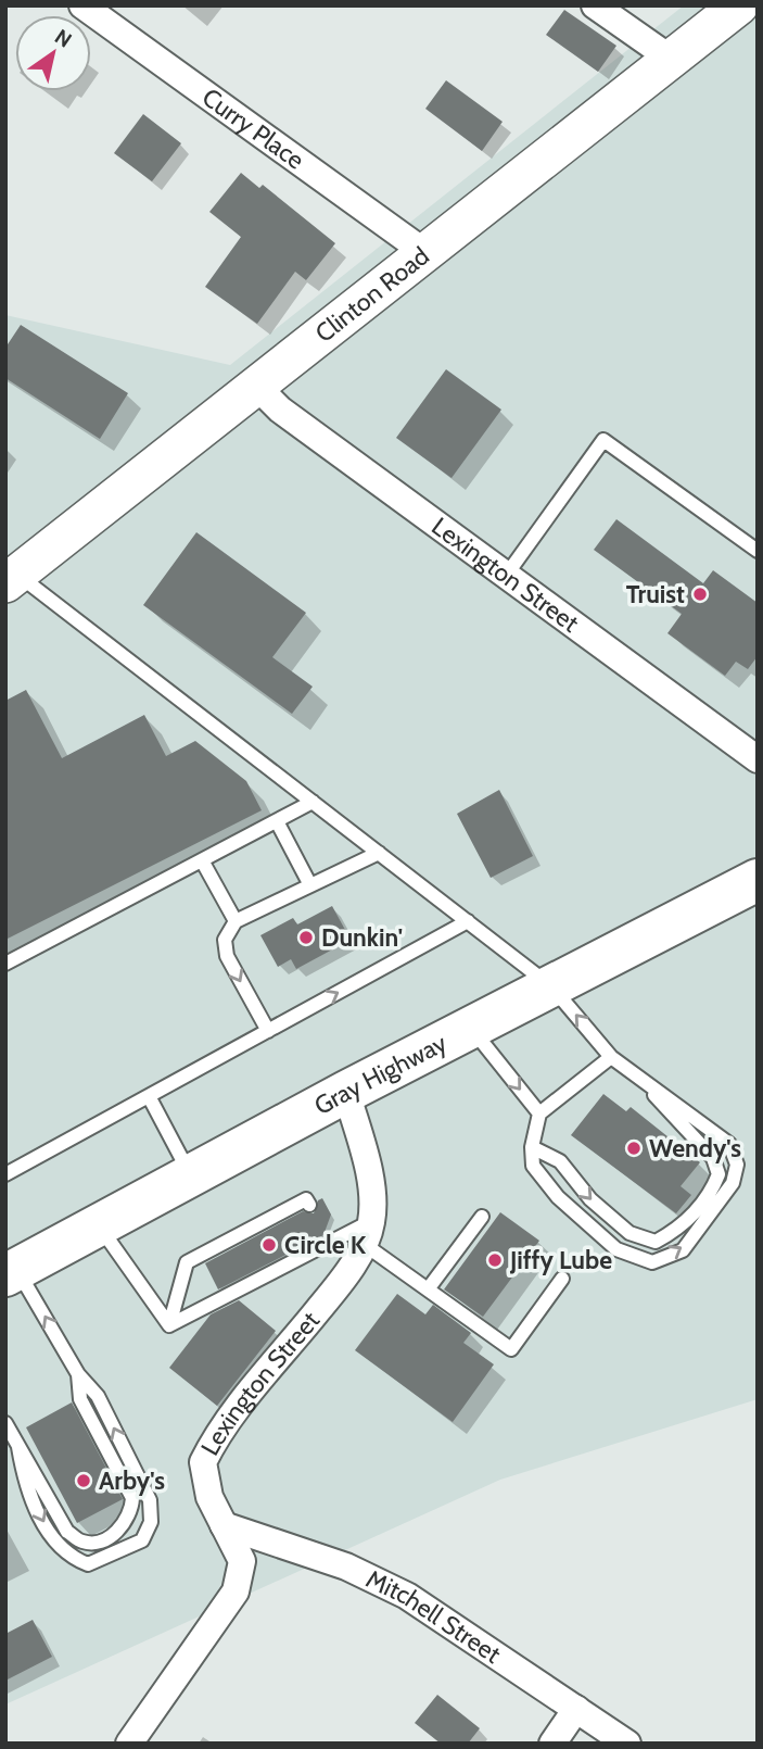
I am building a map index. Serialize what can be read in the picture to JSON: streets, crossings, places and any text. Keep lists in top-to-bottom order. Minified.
{"streets":{"highway":["Gray Highway"],"street":["Curry Place","Clinton Road","Lexington Street","Mitchell Street"]},"crossings":[["Curry Place","Clinton Road"],["Clinton Road","Lexington Street"],["Lexington Street","Mitchell Street"]],"places":["Truist","Dunkin'","Wendy's","Circle K","Jiffy Lube","Arby's"],"north":"top right"}
